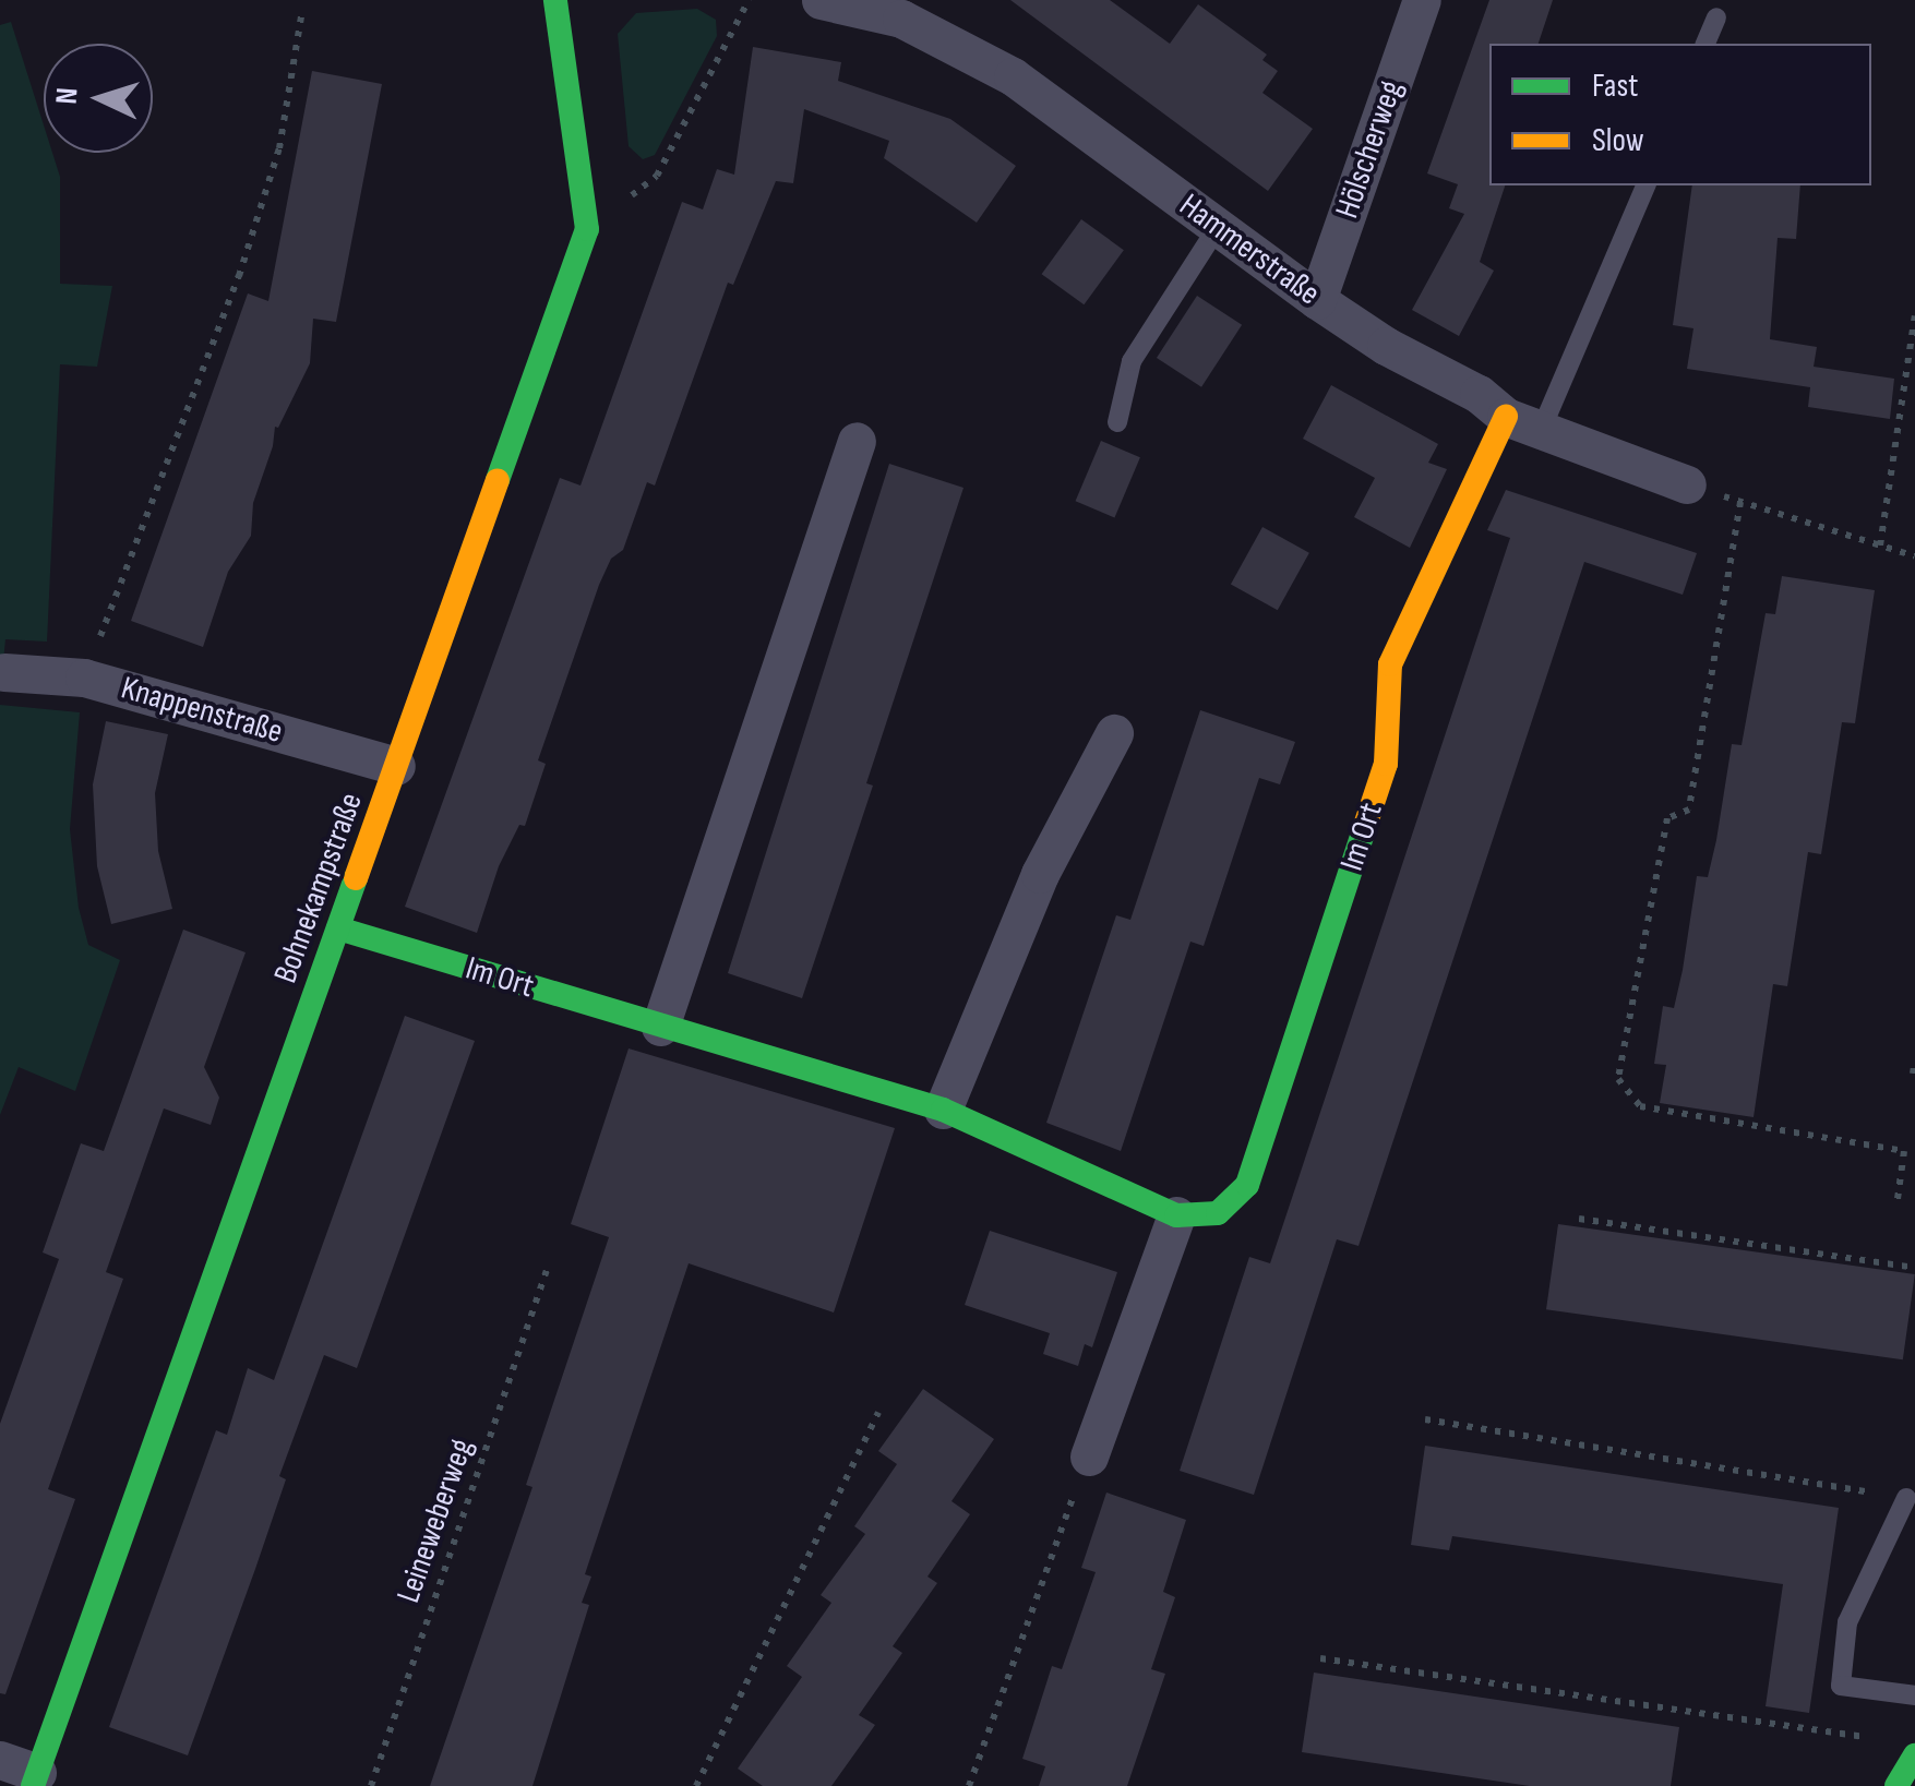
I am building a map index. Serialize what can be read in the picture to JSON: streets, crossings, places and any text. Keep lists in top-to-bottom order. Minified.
{"streets":{"street":["Hölscherweg","Hammerstraße","Knappenstraße","Im Ort","Bohnekampstraße"],"path":["Leineweberweg"]},"crossings":[["Hölscherweg","Hammerstraße"],["Hammerstraße","Im Ort"],["Knappenstraße","Bohnekampstraße"],["Im Ort","Bohnekampstraße"]],"legend":["Fast","Slow"],"north":"left"}
